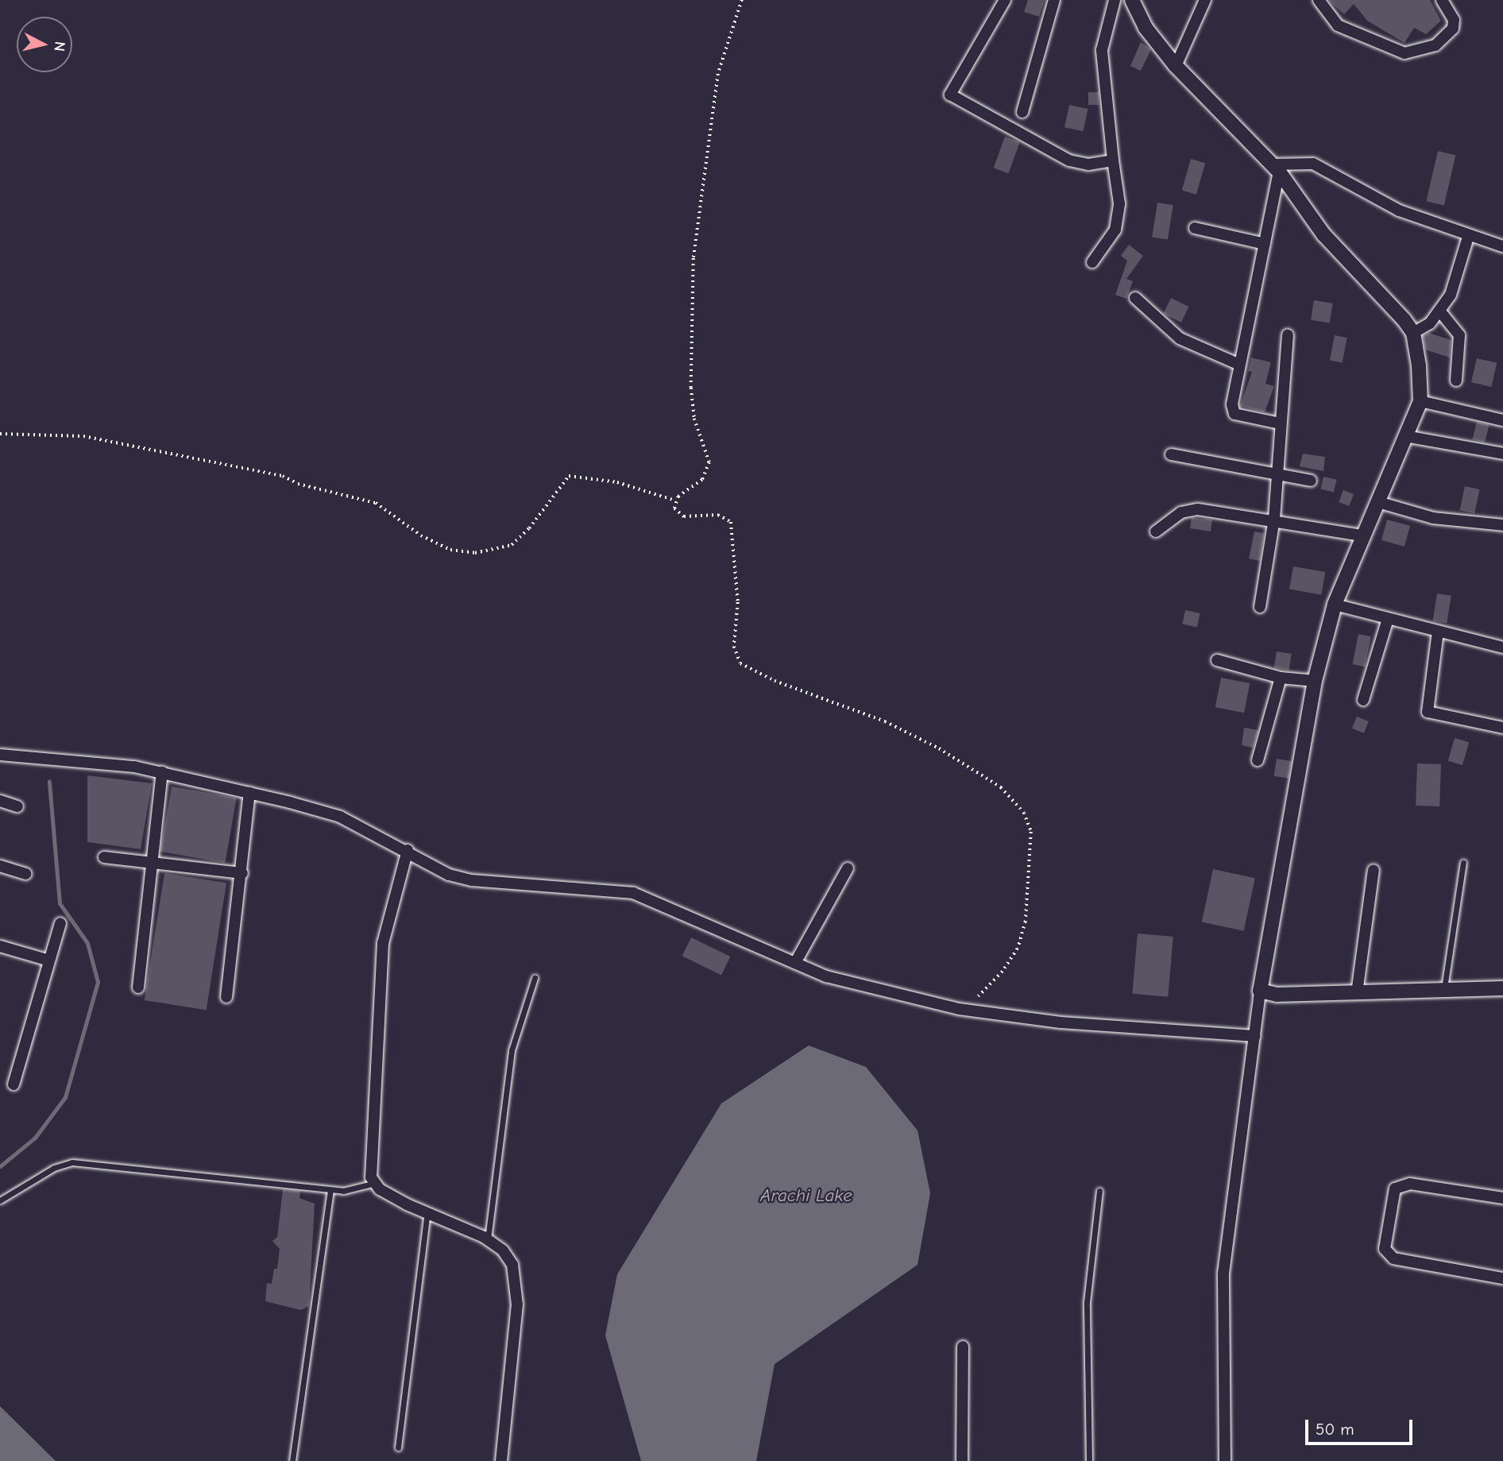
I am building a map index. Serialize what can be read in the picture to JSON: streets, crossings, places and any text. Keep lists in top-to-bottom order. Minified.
{"water":["Arachi Lake"],"scale_bar":"50 m","north":"right"}
